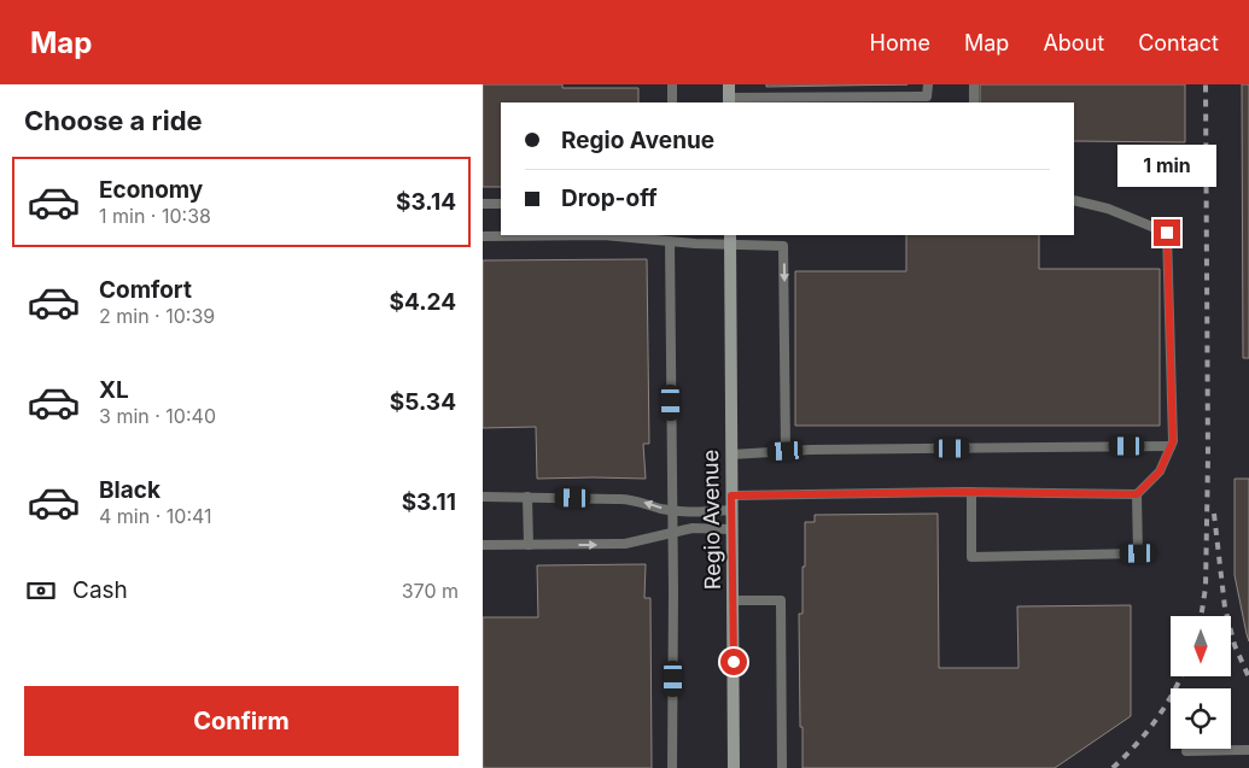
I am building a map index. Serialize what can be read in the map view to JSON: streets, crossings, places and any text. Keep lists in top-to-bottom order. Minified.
{"streets":{"street":["Regio Avenue"]},"north":"bottom","page":{"header":"Map","nav":["Home","Map","About","Contact"],"heading":"Choose a ride","banner":["Regio Avenue","Drop-off"],"bubble":"1 min","list":[{"name":"Economy","note":"1 min · 10:38","value":"$3.14"},{"name":"Comfort","note":"2 min · 10:39","value":"$4.24"},{"name":"XL","note":"3 min · 10:40","value":"$5.34"},{"name":"Black","note":"4 min · 10:41","value":"$3.11"}],"pay":["Cash","370 m"],"buttons":"Confirm"}}
